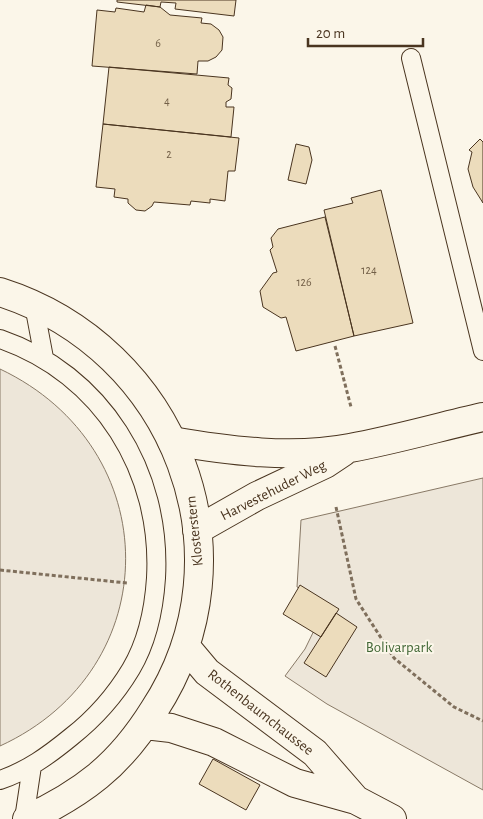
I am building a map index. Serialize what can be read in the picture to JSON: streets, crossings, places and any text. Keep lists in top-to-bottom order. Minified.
{"streets":{"main road":["Harvestehuder Weg","Klosterstern","Rothenbaumchaussee"]},"crossings":[["Harvestehuder Weg","Klosterstern"],["Klosterstern","Rothenbaumchaussee"]],"parks":["Bolivarpark"],"house_numbers":["6","4","2","124","126"],"scale_bar":"20 m"}
